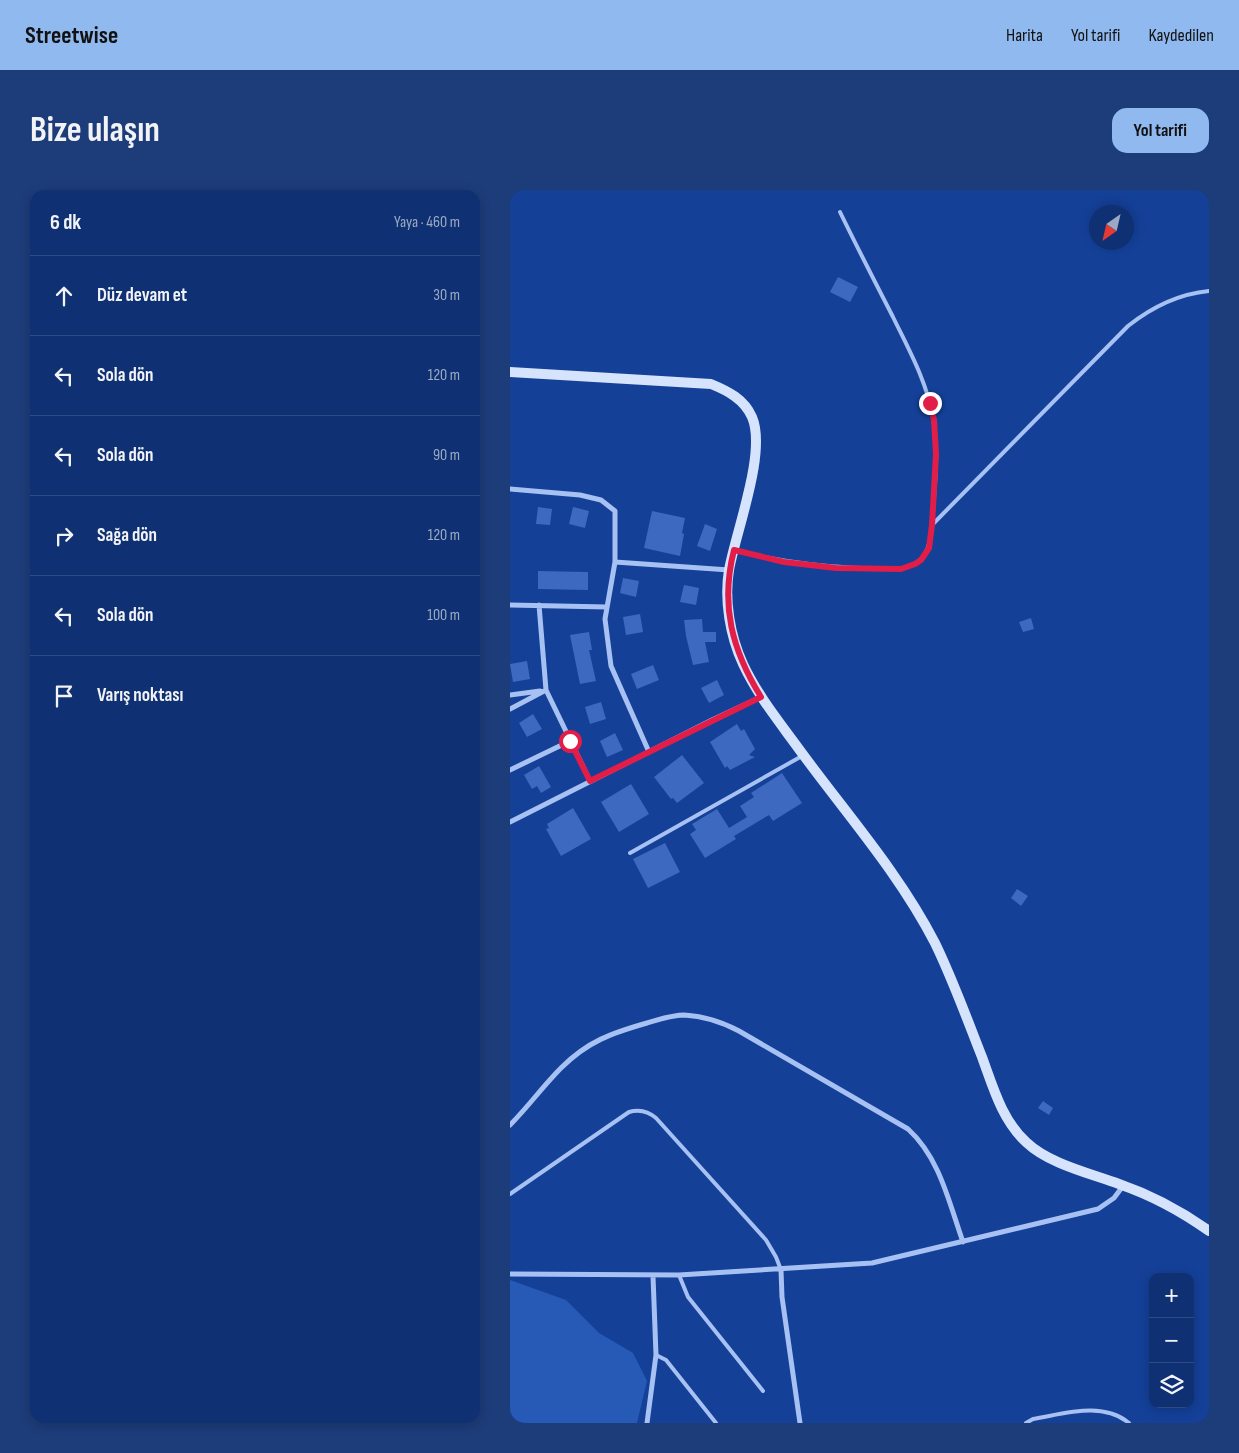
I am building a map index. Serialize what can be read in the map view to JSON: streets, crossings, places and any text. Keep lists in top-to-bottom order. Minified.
{"north":"bottom left","page":{"header":"Streetwise","nav":["Harita","Yol tarifi","Kaydedilen"],"buttons":"Yol tarifi","title":"Bize ulaşın","heading":["6 dk","Yaya · 460 m"],"list":[["Düz devam et","30 m"],["Sola dön","120 m"],["Sola dön","90 m"],["Sağa dön","120 m"],["Sola dön","100 m"],"Varış noktası"],"map_buttons":["+","−"]}}
